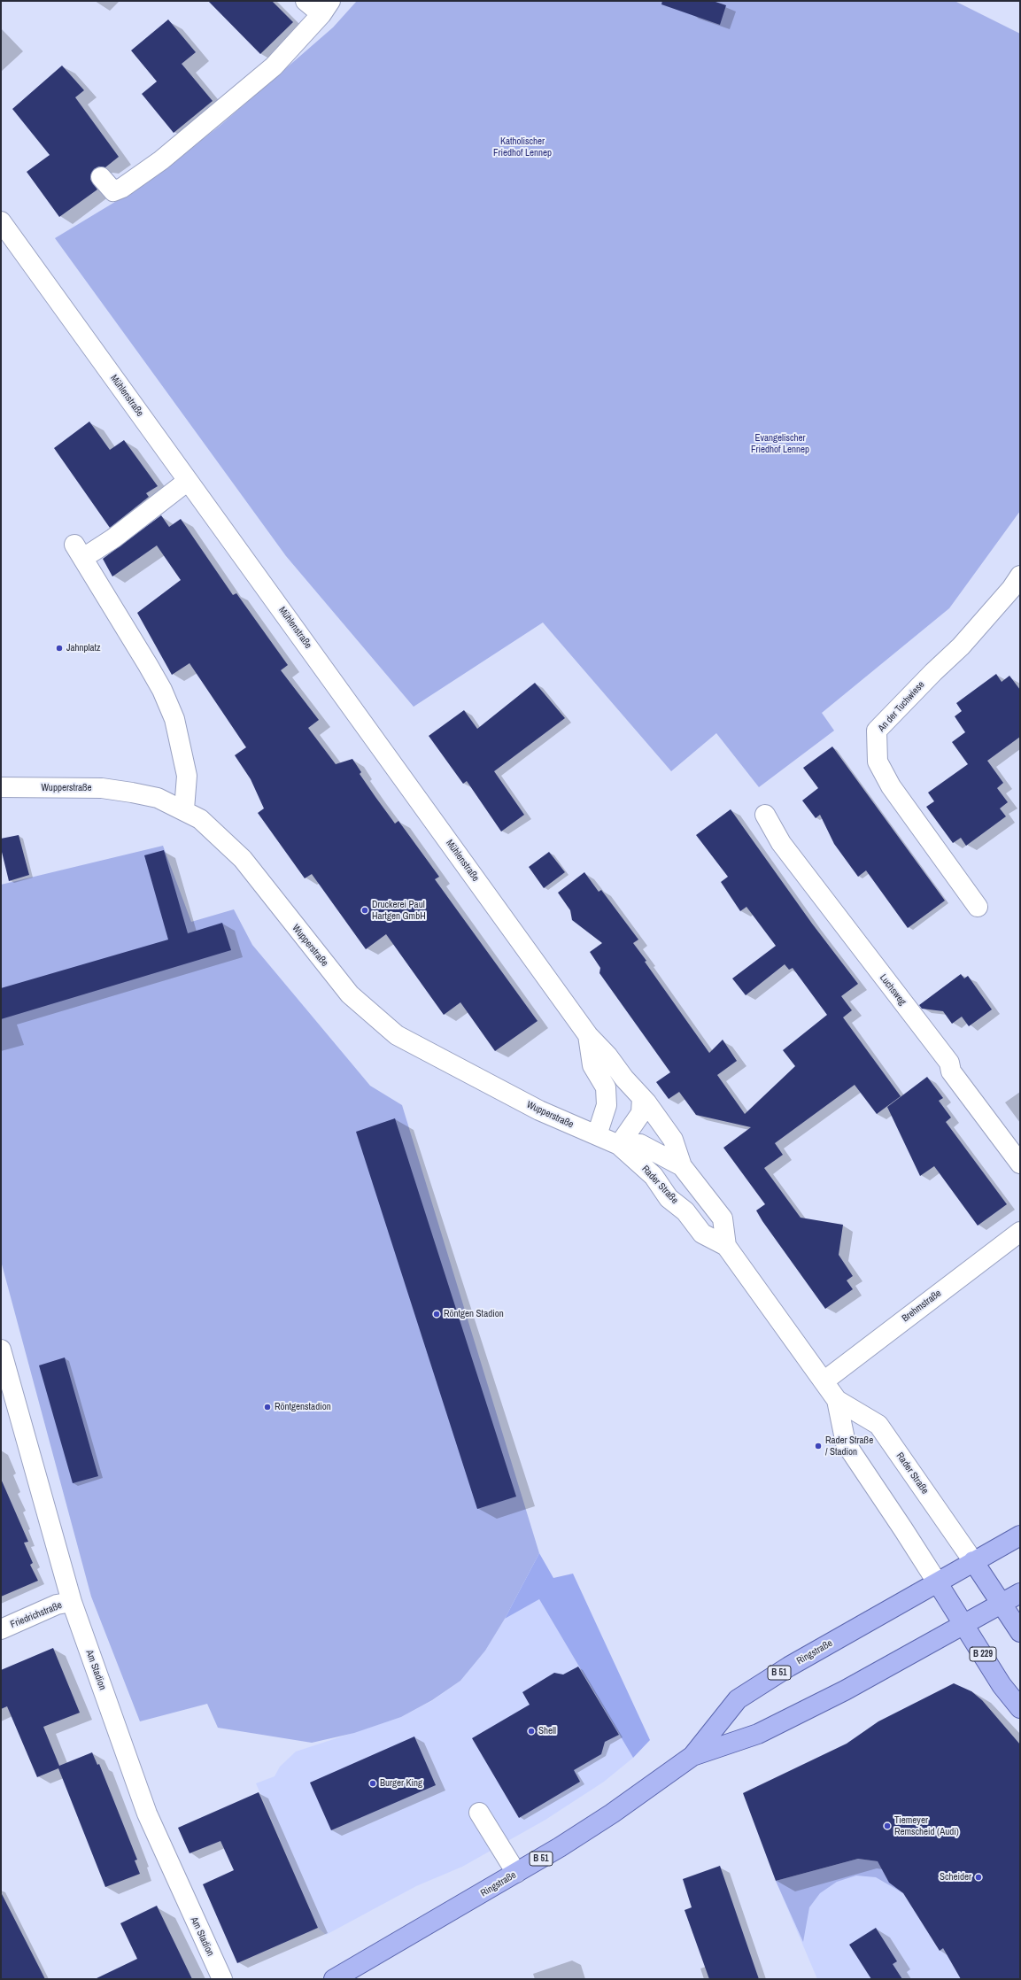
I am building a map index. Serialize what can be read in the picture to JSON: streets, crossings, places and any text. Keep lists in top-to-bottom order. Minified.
{"streets":{"main road":["Ringstraße","B 229","B 51"],"street":["Mühlenstraße","An der Tuchwiese","Wupperstraße","Luchsweg","Rader Straße","Brehmstraße","Friedrichstraße","Am Stadion"]},"crossings":[["Mühlenstraße","Wupperstraße"],["Mühlenstraße","Rader Straße"],["Wupperstraße","Rader Straße"],["Rader Straße","Brehmstraße"],["Rader Straße","Ringstraße"],["Rader Straße","B 229"],["Rader Straße","B 51"],["Friedrichstraße","Am Stadion"],["Ringstraße","B 229"],["Ringstraße","B 51"],["B 229","B 51"]],"parks":["Katholischer Friedhof Lennep","Evangelischer Friedhof Lennep"],"places":["Jahnplatz","Druckerei Paul Hartgen GmbH","Röntgen Stadion","Röntgenstadion","Rader Straße / Stadion","Shell","Burger King","Tiemeyer Remscheid (Audi)","Scheider"]}
